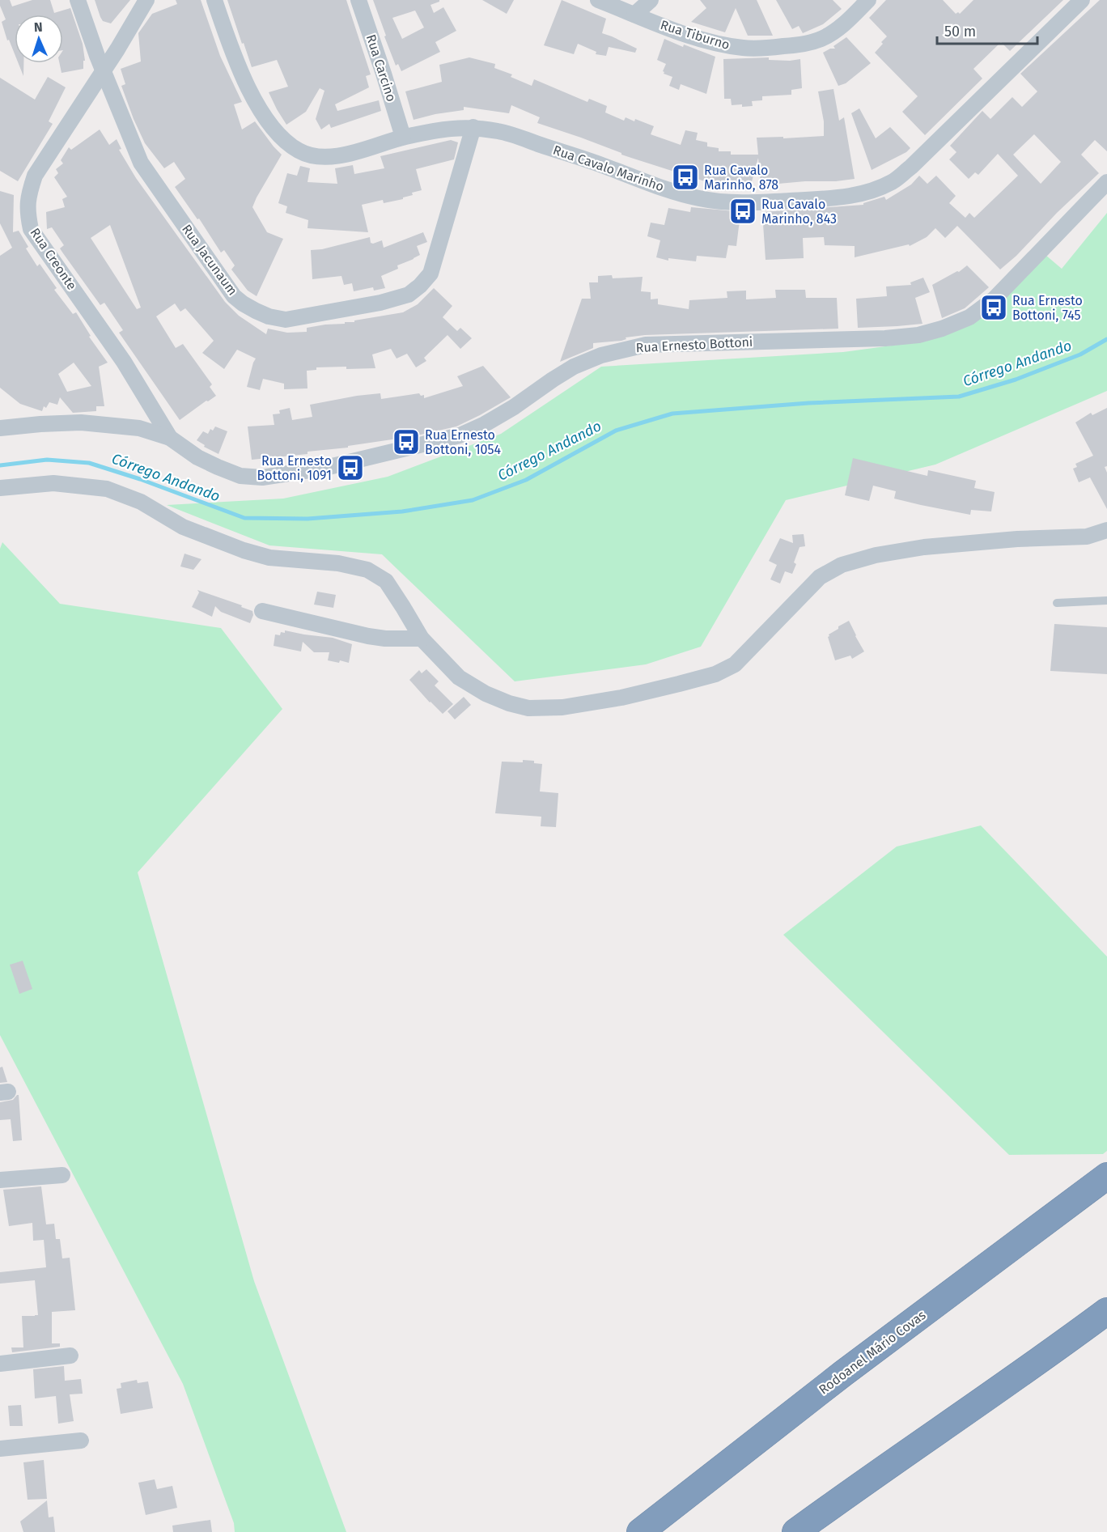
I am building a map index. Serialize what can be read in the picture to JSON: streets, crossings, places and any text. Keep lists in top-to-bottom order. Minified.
{"streets":{"highway":["Rodoanel Mário Covas"],"street":["Rua Tiburno","Rua Carcino","Rua Cavalo Marinho","Rua Creonte","Rua Jacunaum","Rua Ernesto Bottoni"]},"crossings":[["Rua Carcino","Rua Cavalo Marinho"],["Rua Cavalo Marinho","Rua Jacunaum"],["Rua Creonte","Rua Jacunaum"],["Rua Creonte","Rua Ernesto Bottoni"]],"water":["Córrego Andando"],"places":{"bus stop":["Rua Cavalo Marinho, 878","Rua Cavalo Marinho, 843","Rua Ernesto Bottoni, 745","Rua Ernesto Bottoni, 1054","Rua Ernesto Bottoni, 1091"]},"scale_bar":"50 m","north":"top"}
